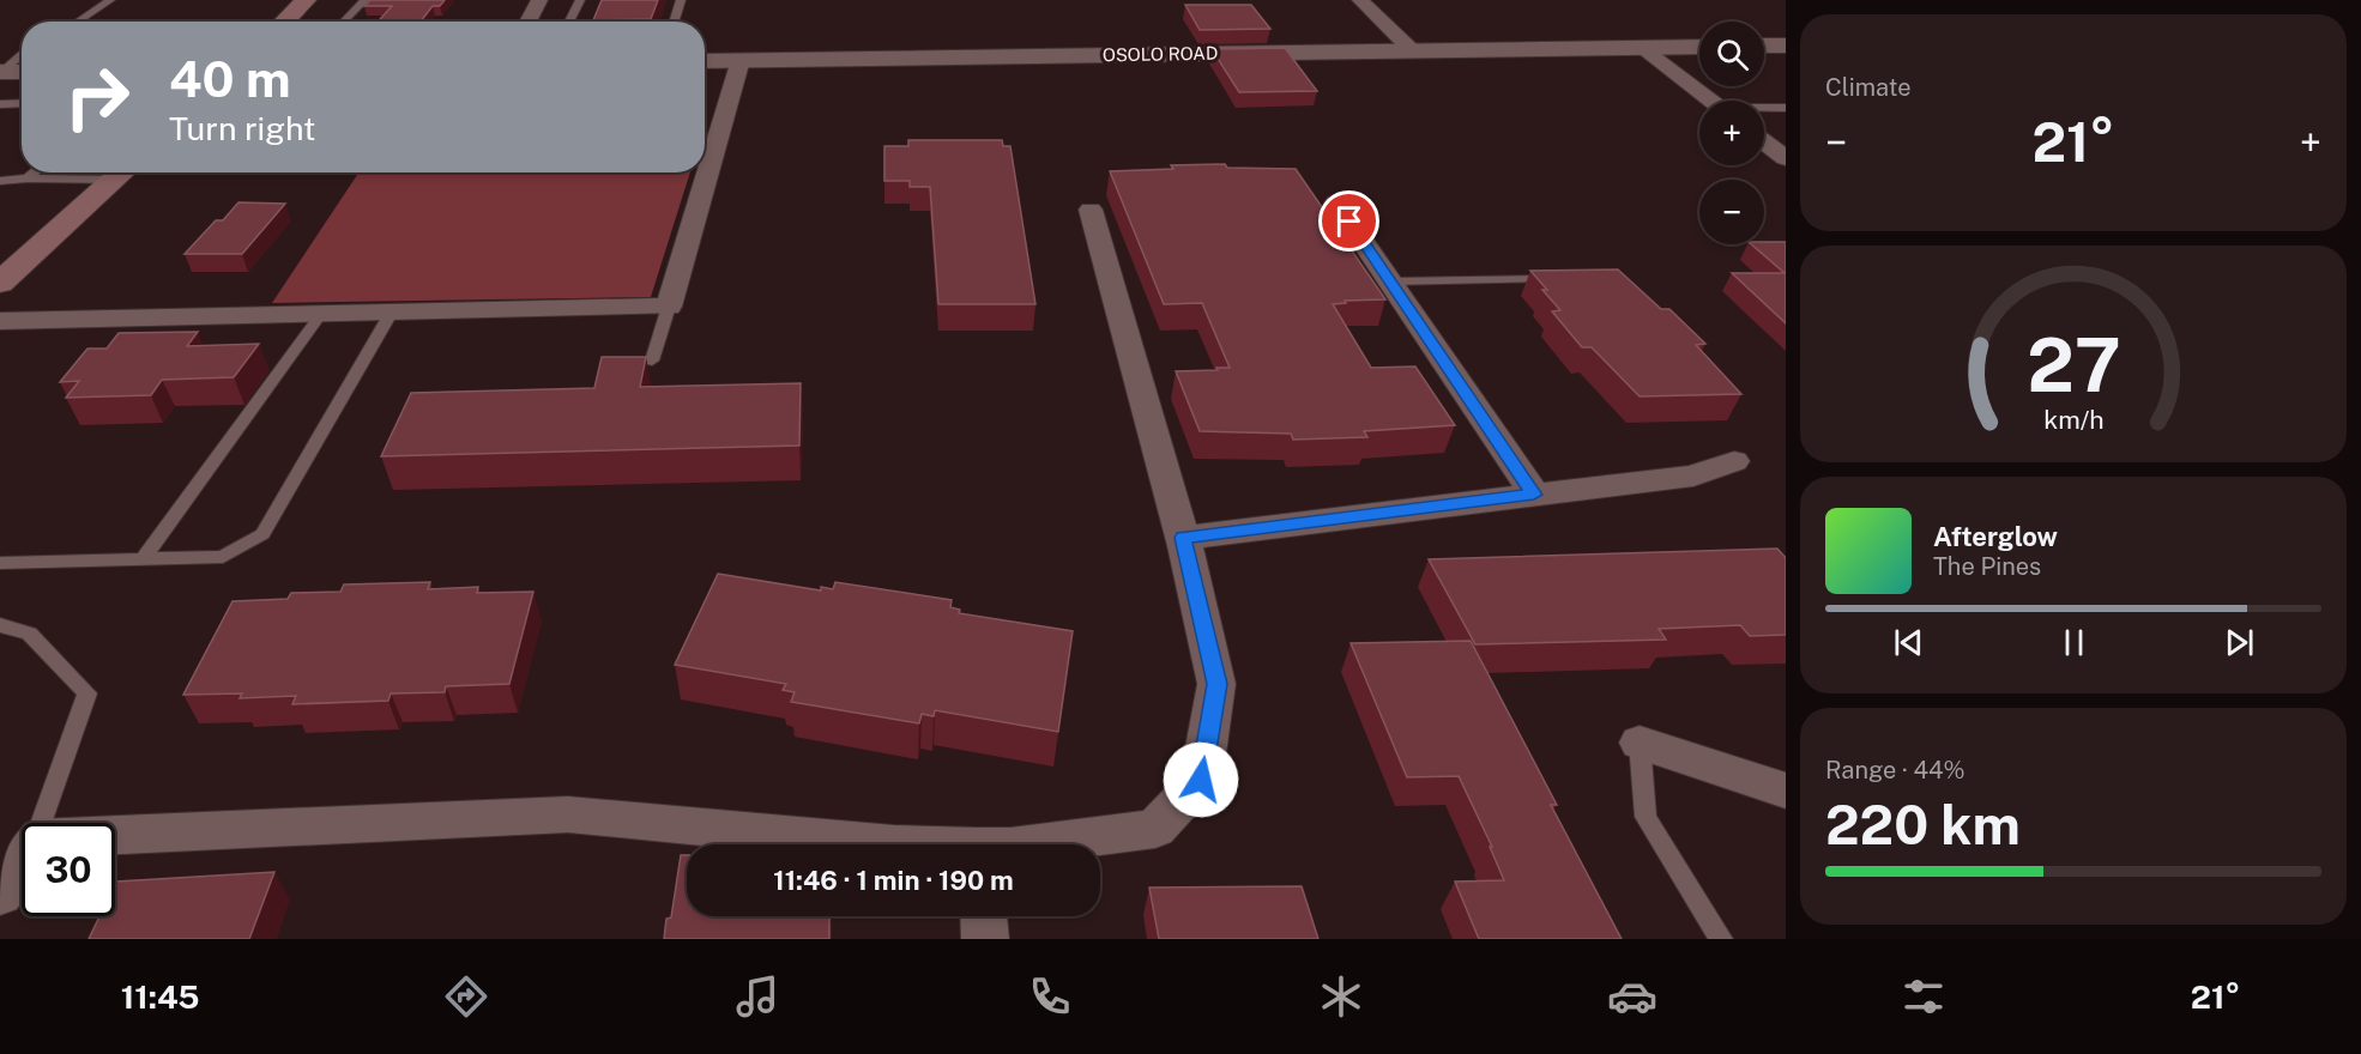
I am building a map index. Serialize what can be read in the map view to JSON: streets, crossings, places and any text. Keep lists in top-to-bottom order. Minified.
{"streets":{"street":["OSOLO ROAD"]},"page":{"tile":["Climate",["Range · 44%","220 km"]],"map_buttons":["+","−"],"turn":["40 m","Turn right"],"heat":["−","21°","+"],"song":["Afterglow","The Pines"],"limit":"30","trip":"11:46 · 1 min · 190 m","tabs":["11:45","21°"],"gauge":["27","km/h"]}}
